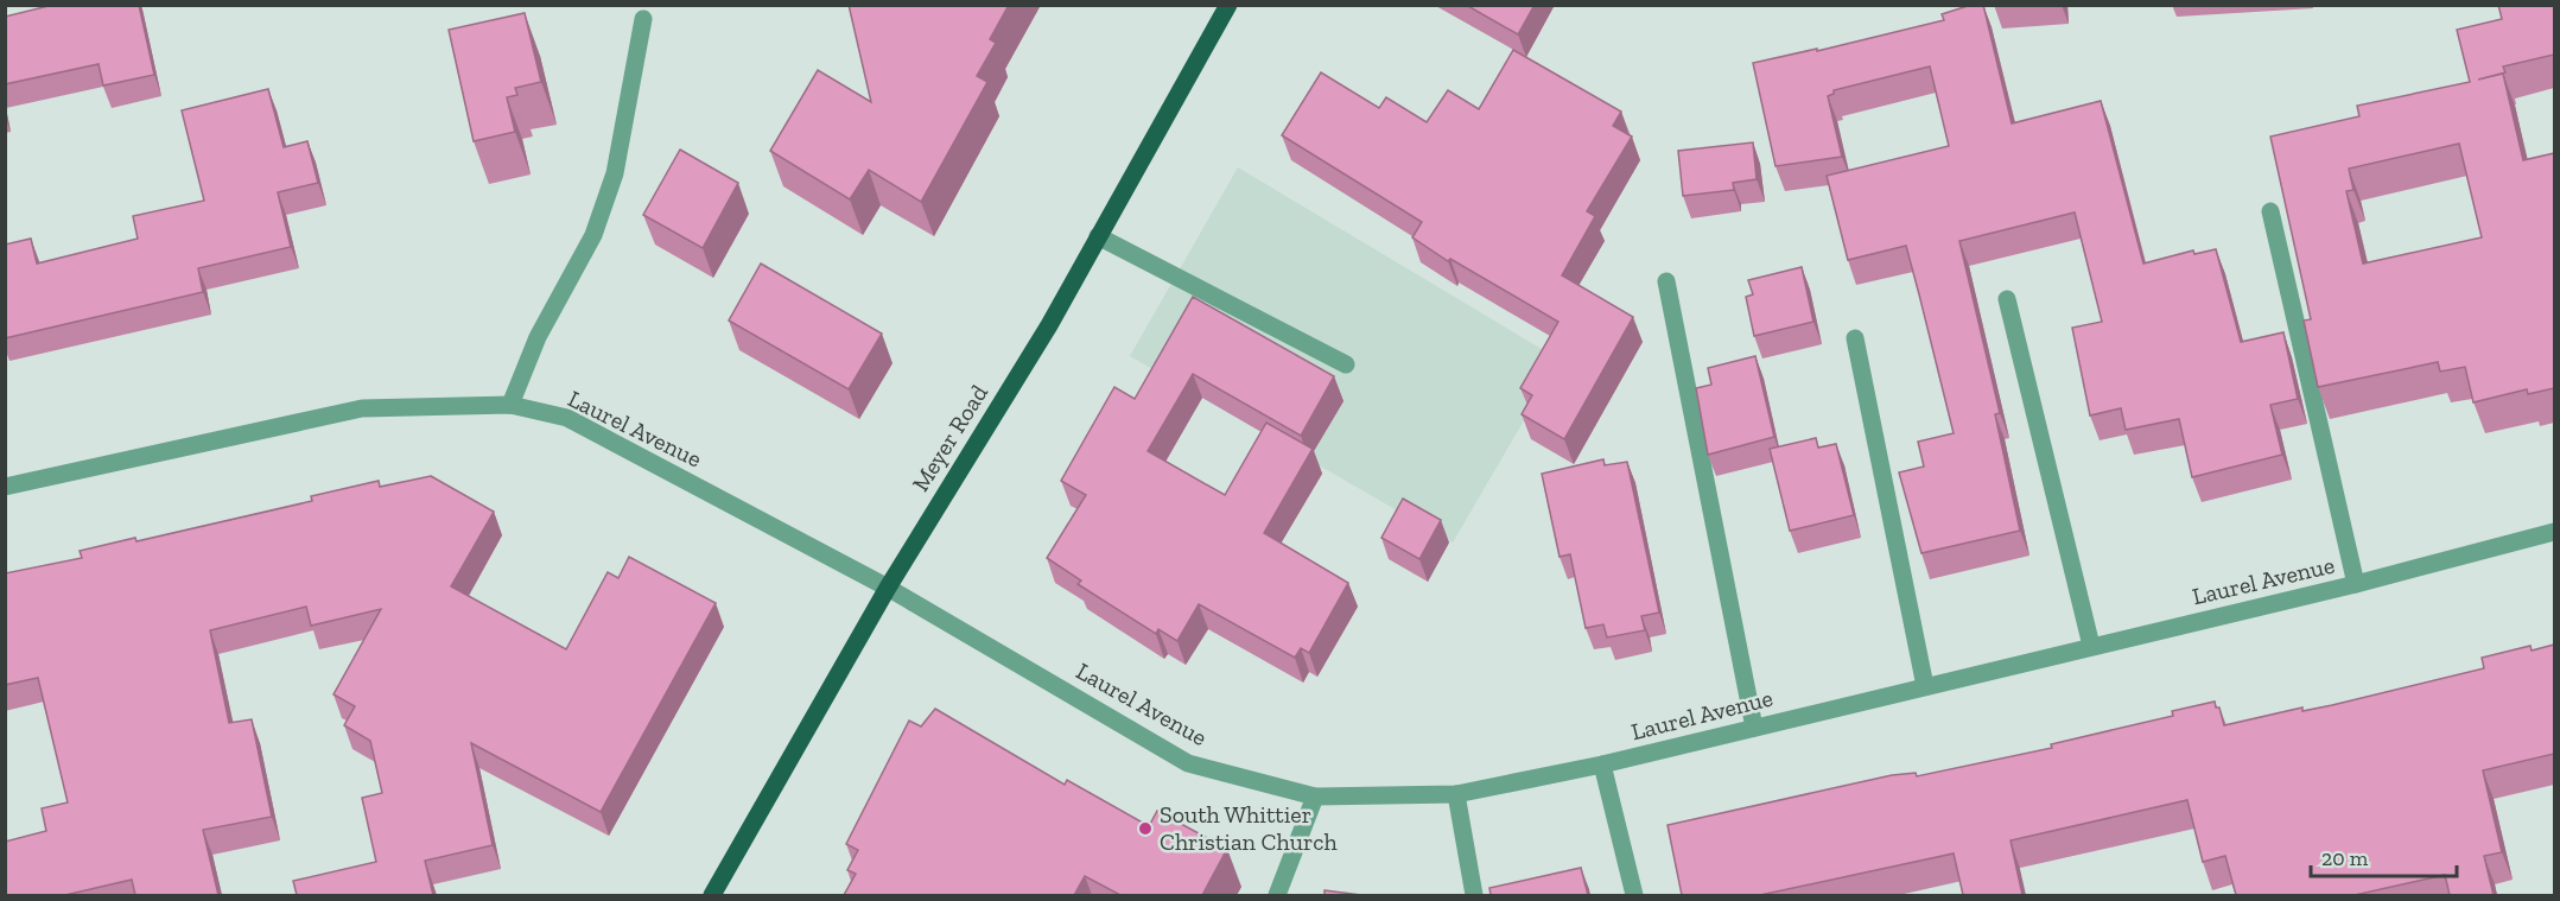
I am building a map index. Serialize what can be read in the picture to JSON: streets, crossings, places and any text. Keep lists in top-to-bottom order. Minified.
{"streets":{"main road":["Meyer Road"],"street":["Laurel Avenue"]},"crossings":[["Laurel Avenue","Meyer Road"]],"places":["South Whittier Christian Church"],"scale_bar":"20 m"}
